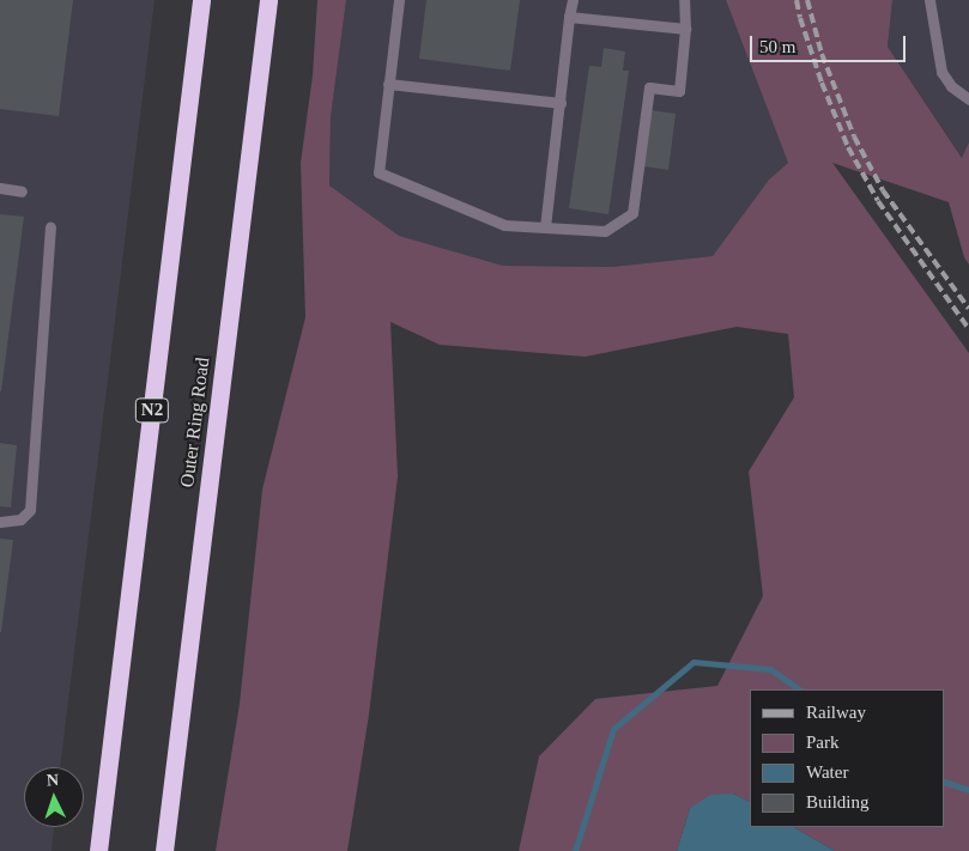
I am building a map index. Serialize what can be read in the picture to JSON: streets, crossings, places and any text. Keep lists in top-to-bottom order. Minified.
{"streets":{"highway":["N2","Outer Ring Road"]},"legend":["Railway","Park","Water","Building"],"scale_bar":"50 m","north":"top"}
